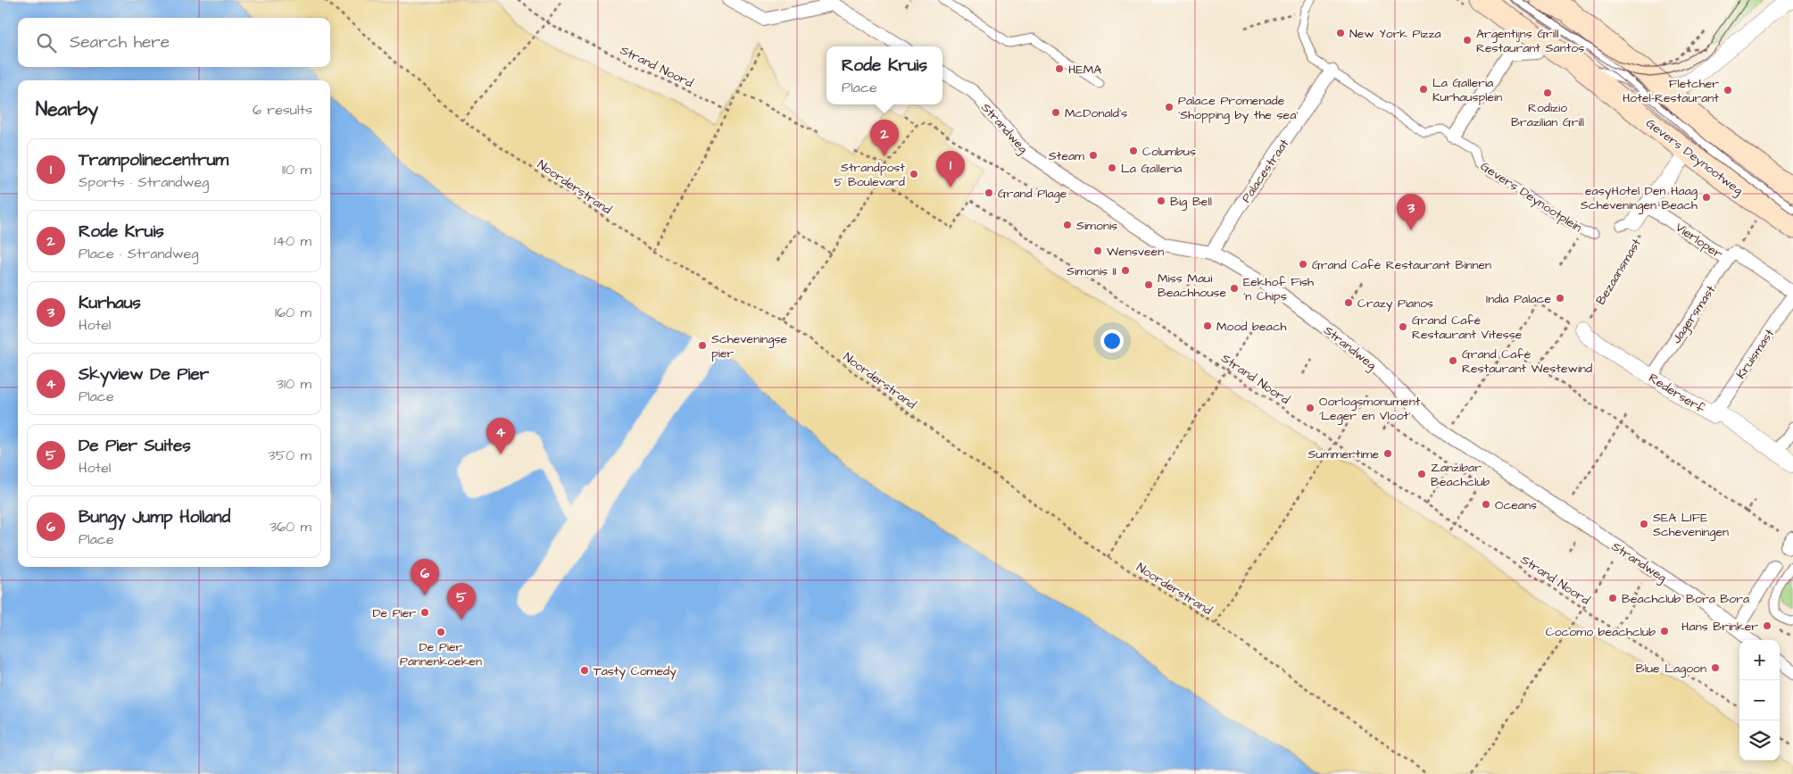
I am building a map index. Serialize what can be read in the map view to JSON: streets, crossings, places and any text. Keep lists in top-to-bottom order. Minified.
{"streets":{"main road":["Gevers Deynootweg"],"street":["Strandweg","Palacestraat","Vierloper","Bezaansmast","Jagersmast","Kruismast","Rederserf"],"lane":["Gevers Deynootplein"],"path":["Strand Noord","Noorderstrand"]},"crossings":[["Strandweg","Palacestraat"],["Gevers Deynootweg","Bezaansmast"],["Palacestraat","Gevers Deynootplein"],["Vierloper","Bezaansmast"],["Vierloper","Jagersmast"],["Bezaansmast","Rederserf"],["Jagersmast","Rederserf"],["Kruismast","Rederserf"]],"places":["New York Pizza","Argentijns Grill Restaurant Santos","HEMA","La Galleria Kurhausplein","Fletcher Hotel-Restaurant","Rodizio Brazilian Grill","Palace Promenade 'Shopping by the sea'","McDonald's","Columbus","Steam","La Galleria","Strandpost 5 Boulevard","Grand Plage","easyHotel Den Haag Scheveningen Beach","Big Bell","Simonis","Wensveen","Grand Café Restaurant Binnen","Simonis II","Miss Maui Beachhouse","Eekhof Fish 'n Chips","India Palace","Crazy Pianos","Mood beach","Grand Café Restaurant Vitesse","Scheveningse pier","Grand Café Restaurant Westewind","Oorlogsmonument 'Leger en Vloot'","Summertime","Zanzibar Beachclub","Oceans","SEA LIFE Scheveningen","Beachclub Bora Bora","De Pier","Hans Brinker","Cocomo beachclub","De Pier Pannenkoeken","Blue Lagoon","Tasty Comedy"],"page":{"search":"Search here","popup":["Rode Kruis","Place"],"heading":["Nearby","6 results"],"pins":["2","1","3","4","6","5"],"list":[{"mark":"1","name":"Trampolinecentrum","note":"Sports · Strandweg","value":"110 m"},{"mark":"2","name":"Rode Kruis","note":"Place · Strandweg","value":"140 m"},{"mark":"3","name":"Kurhaus","note":"Hotel","value":"160 m"},{"mark":"4","name":"Skyview De Pier","note":"Place","value":"310 m"},{"mark":"5","name":"De Pier Suites","note":"Hotel","value":"350 m"},{"mark":"6","name":"Bungy Jump Holland","note":"Place","value":"360 m"}],"map_buttons":["+","−"]}}
